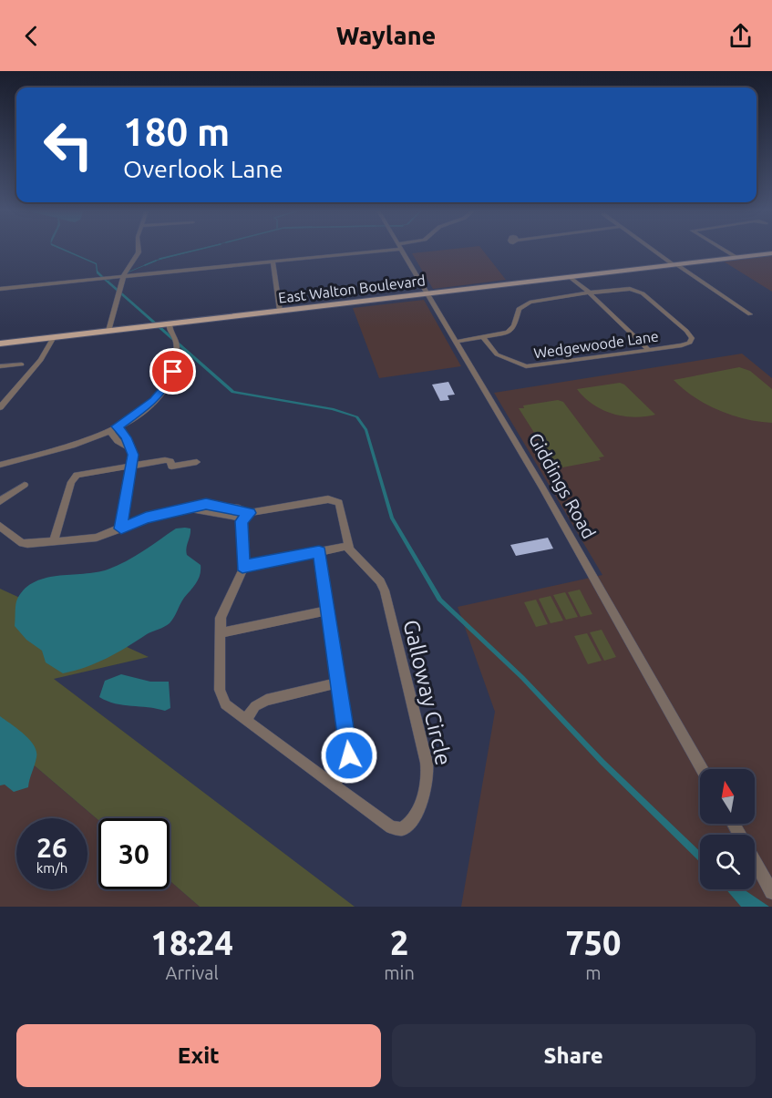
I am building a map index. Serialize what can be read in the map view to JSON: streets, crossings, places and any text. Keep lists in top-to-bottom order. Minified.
{"streets":{"main road":["East Walton Boulevard"],"street":["Wedgewoode Lane","Giddings Road","Galloway Circle"]},"crossings":[["East Walton Boulevard","Giddings Road"]],"north":"top","page":{"header":"Waylane","turn":["180 m","Overlook Lane"],"speed":"26 km/h","limit":"30","eta":["18:24","Arrival","2","min","750","m"],"buttons":["Exit","Share"]}}
